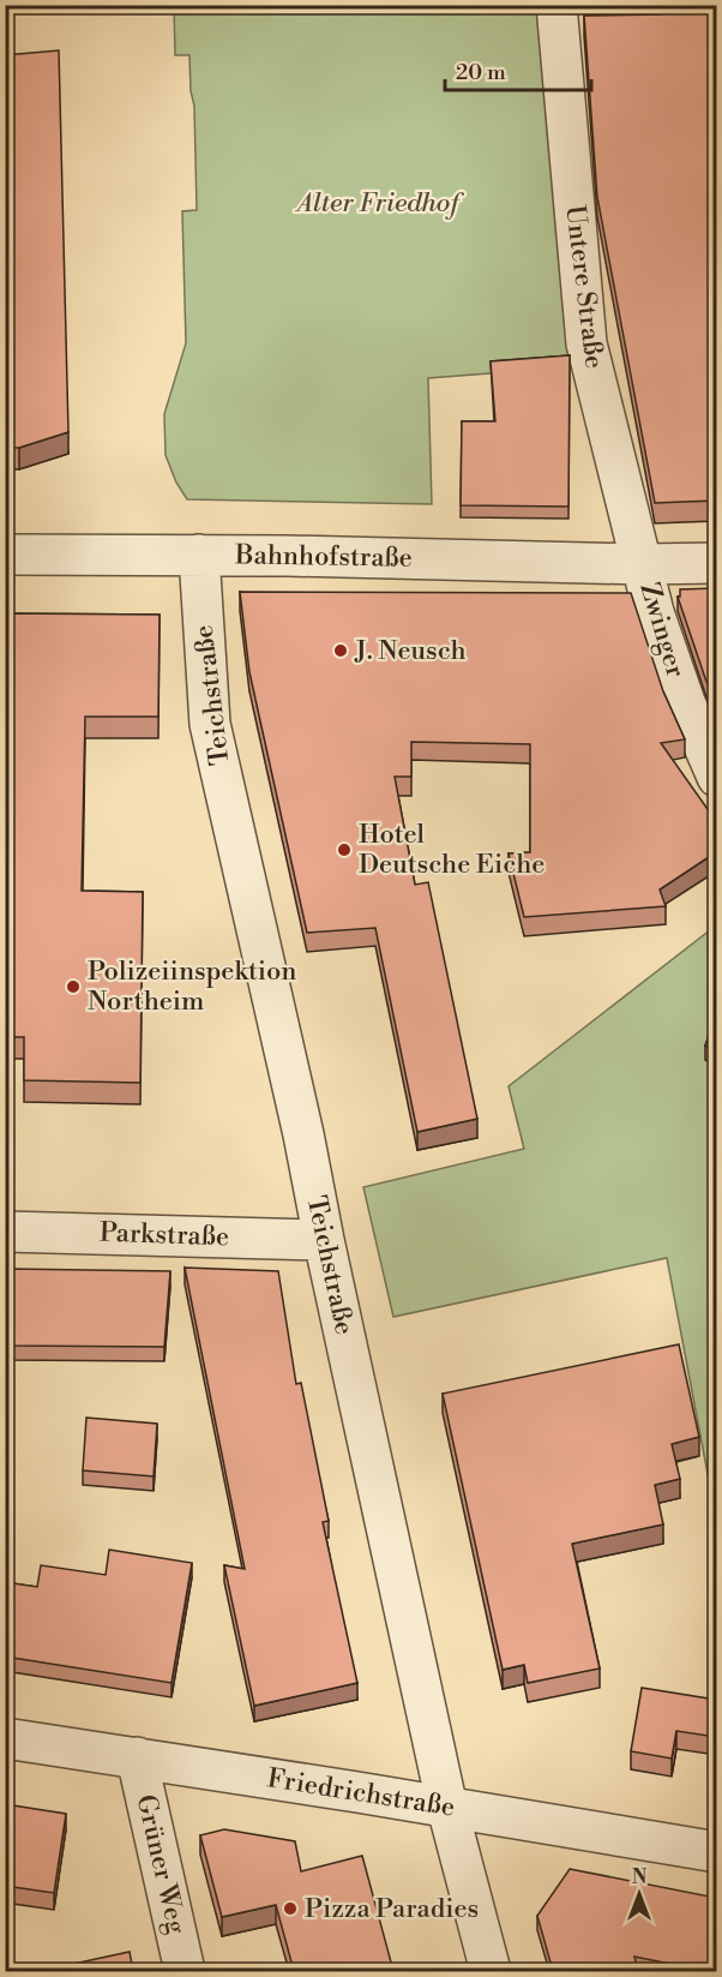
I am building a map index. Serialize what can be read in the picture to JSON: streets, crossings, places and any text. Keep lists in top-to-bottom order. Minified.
{"streets":{"street":["Untere Straße","Bahnhofstraße","Zwinger","Teichstraße","Parkstraße","Friedrichstraße","Grüner Weg"]},"crossings":[["Untere Straße","Bahnhofstraße"],["Untere Straße","Zwinger"],["Bahnhofstraße","Zwinger"],["Bahnhofstraße","Teichstraße"],["Teichstraße","Parkstraße"],["Teichstraße","Friedrichstraße"],["Friedrichstraße","Grüner Weg"]],"parks":["Alter Friedhof"],"places":["J. Neusch","Hotel Deutsche Eiche","Polizeiinspektion Northeim","Pizza Paradies"],"scale_bar":"20 m","north":"top"}
